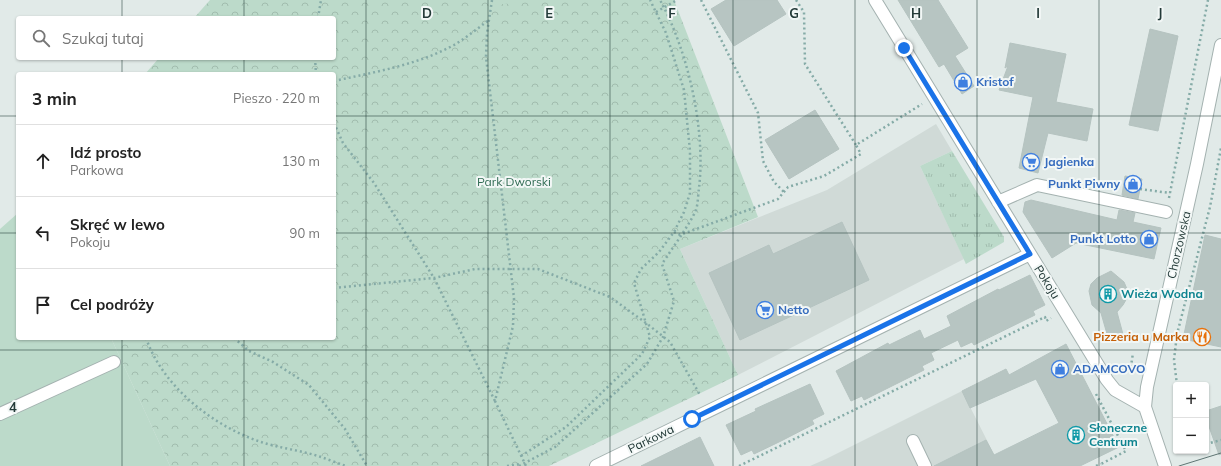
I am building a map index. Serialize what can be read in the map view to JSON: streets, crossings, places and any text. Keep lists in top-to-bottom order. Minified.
{"streets":{"street":["Chorzowska","Pokoju","Parkowa"]},"crossings":[["Chorzowska","Pokoju"],["Pokoju","Parkowa"]],"parks":["Park Dworski"],"places":{"shop":["Kristof","Punkt Piwny","Punkt Lotto","ADAMCOVO"],"supermarket":["Jagienka","Netto"],"building":["Wieża Wodna","Słoneczne Centrum"],"restaurant":["Pizzeria u Marka"]},"page":{"search":"Szukaj tutaj","heading":["3 min","Pieszo · 220 m"],"list":[["Idź prosto","Parkowa","130 m"],["Skręć w lewo","Pokoju","90 m"],"Cel podróży"],"map_buttons":["+","−"]},"grid":{"columns":["D","E","F","G","H","I","J"],"rows":["4"]}}
